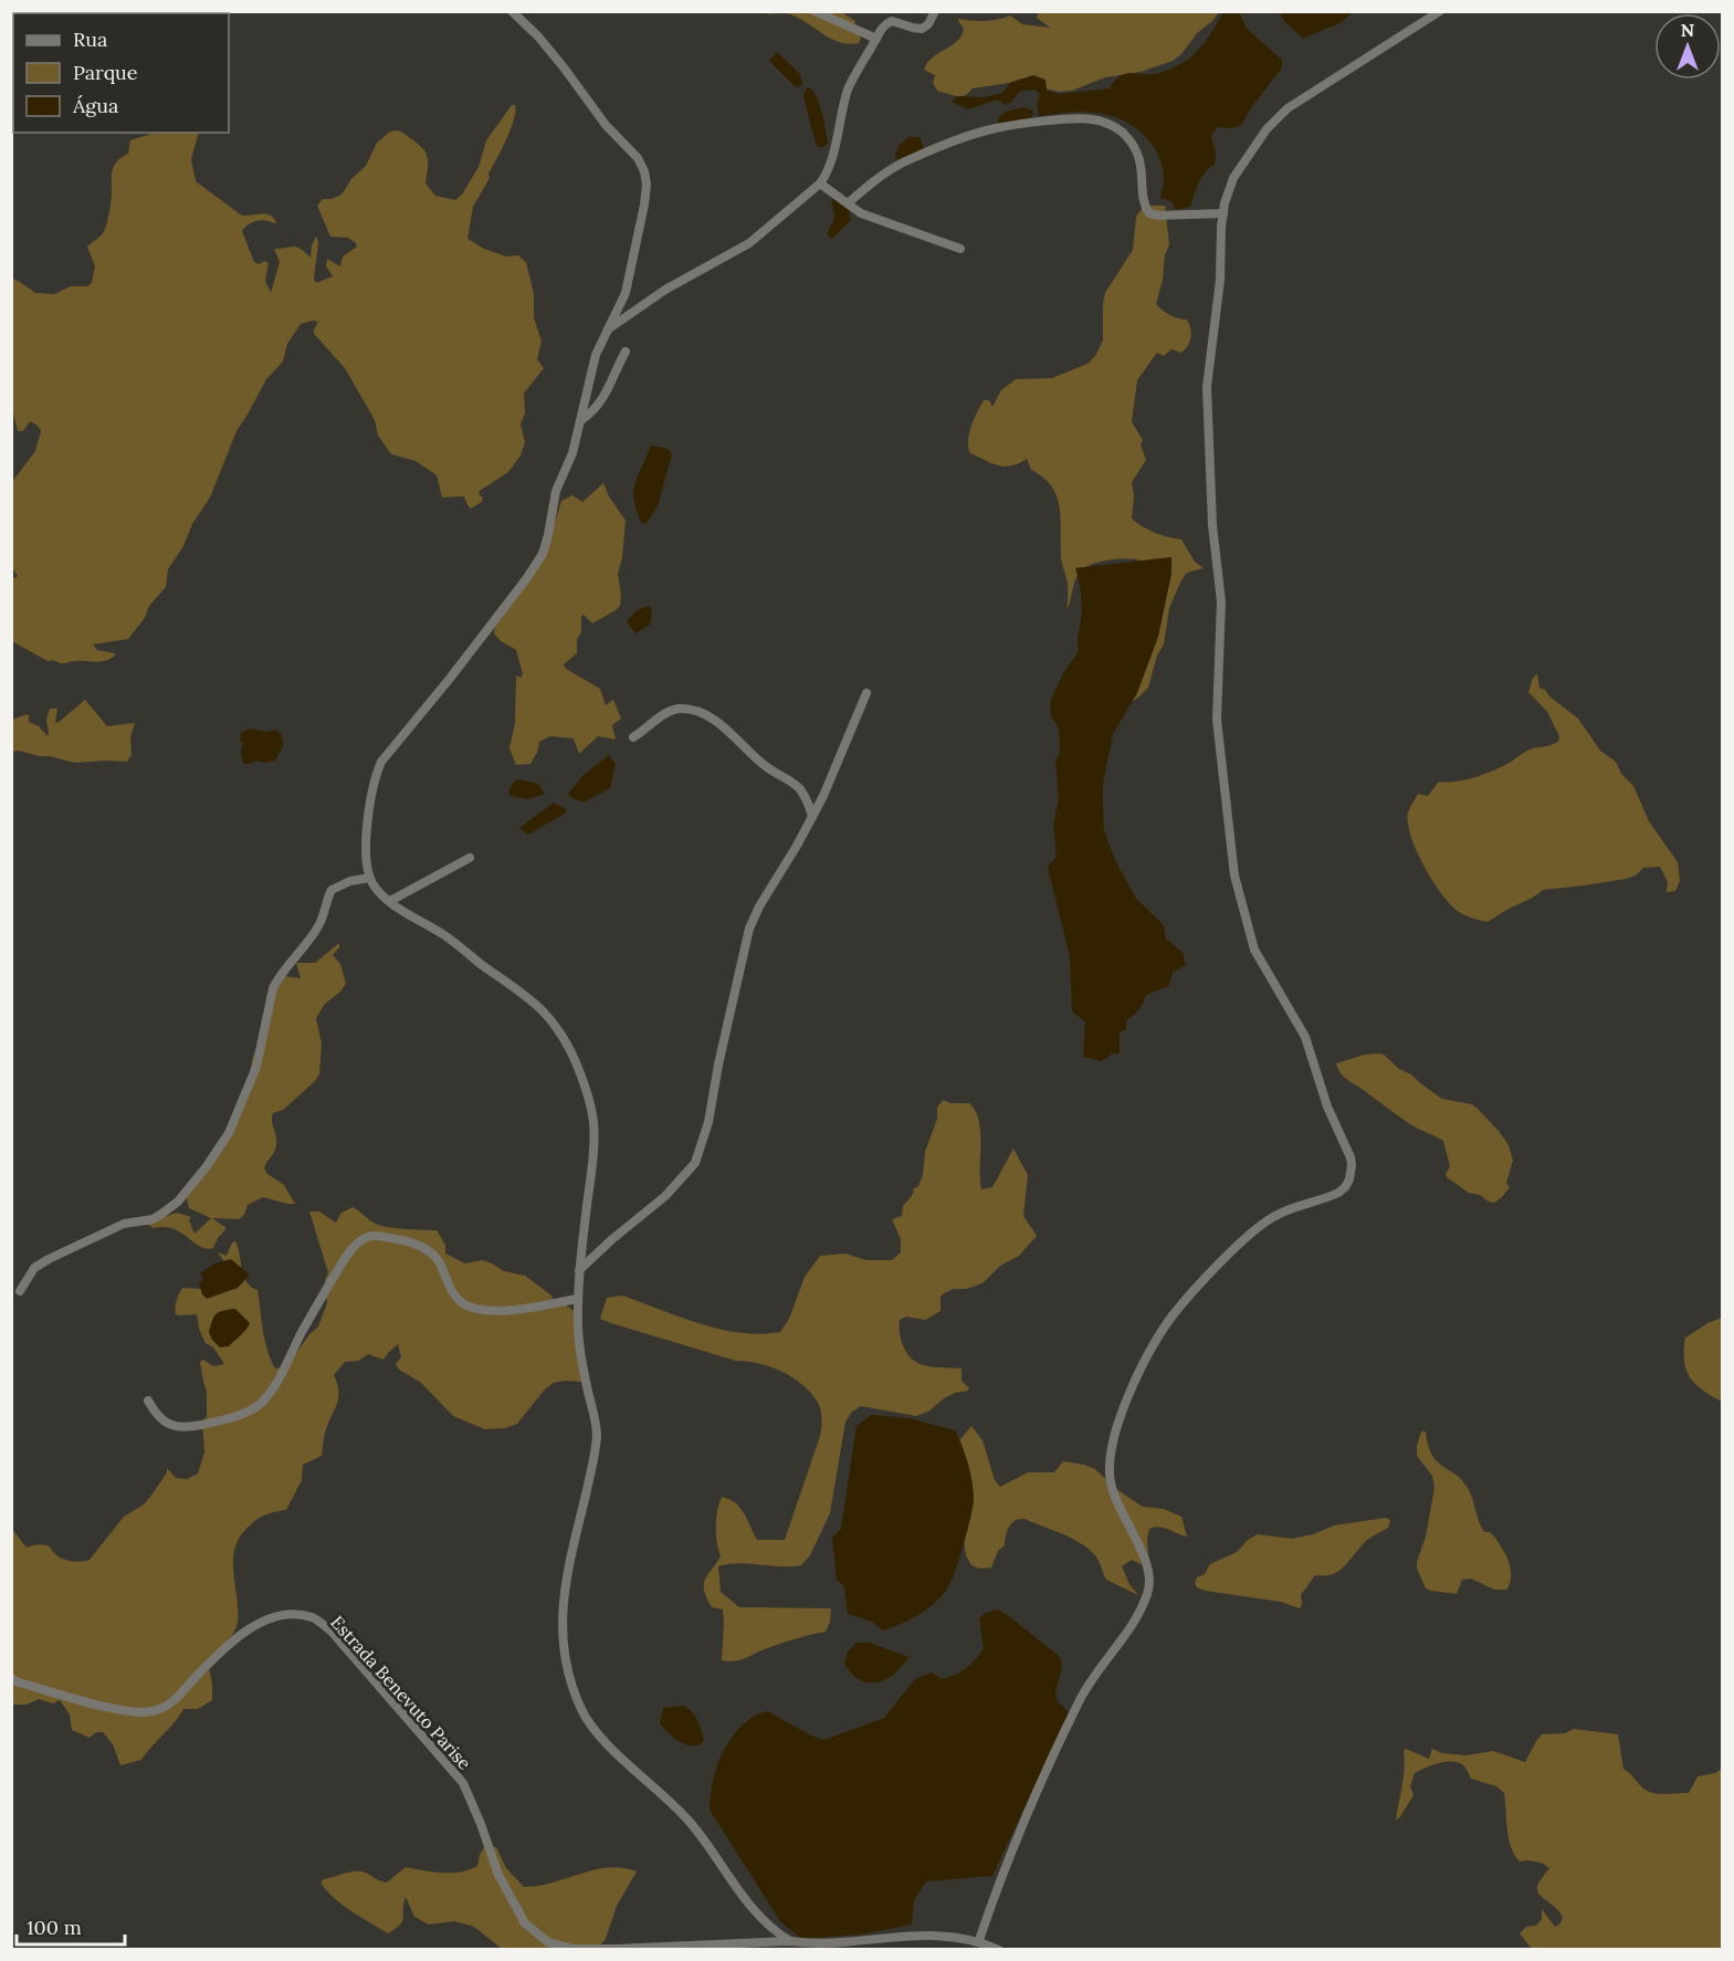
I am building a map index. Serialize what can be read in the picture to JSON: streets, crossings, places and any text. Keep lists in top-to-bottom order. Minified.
{"streets":{"street":["Estrada Benevuto Parise"]},"legend":["Rua","Parque","Água"],"scale_bar":"100 m","north":"top"}
